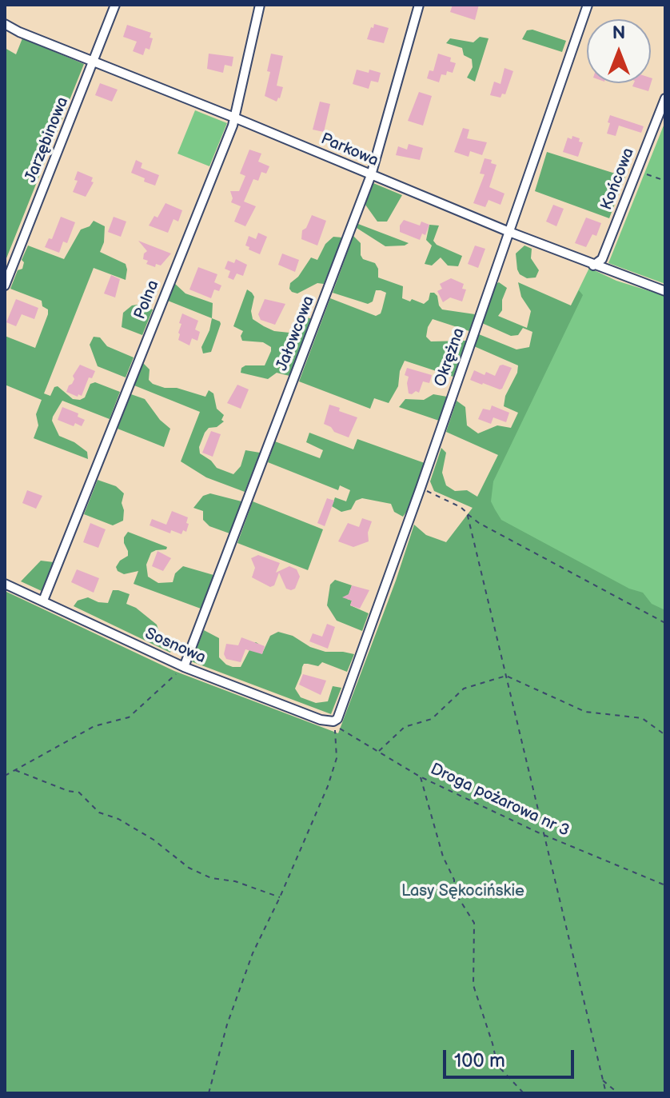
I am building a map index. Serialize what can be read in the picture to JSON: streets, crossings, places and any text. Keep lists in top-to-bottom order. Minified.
{"streets":{"street":["Jarzębinowa","Parkowa","Końcowa","Polna","Jałowcowa","Okrężna","Sosnowa"],"path":["Droga pożarowa nr 3"]},"crossings":[["Jarzębinowa","Parkowa"],["Parkowa","Końcowa"],["Parkowa","Polna"],["Parkowa","Jałowcowa"],["Parkowa","Okrężna"],["Polna","Sosnowa"],["Jałowcowa","Sosnowa"],["Okrężna","Sosnowa"],["Okrężna","Droga pożarowa nr 3"],["Sosnowa","Droga pożarowa nr 3"]],"parks":["Lasy Sękocińskie"],"scale_bar":"100 m","north":"top"}
